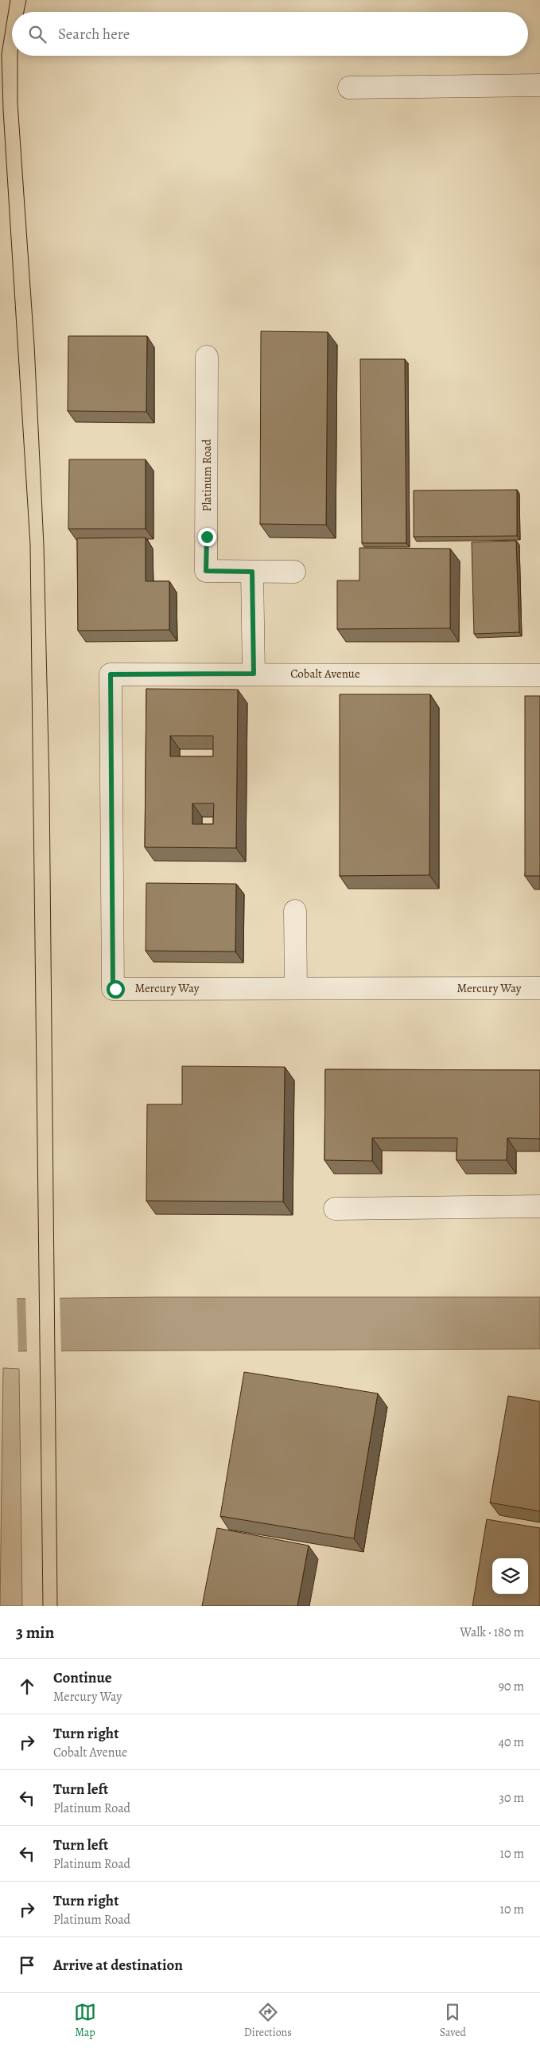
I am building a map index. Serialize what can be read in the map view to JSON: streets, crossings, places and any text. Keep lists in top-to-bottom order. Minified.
{"streets":{"street":["Platinum Road","Cobalt Avenue","Mercury Way"]},"crossings":[["Cobalt Avenue","Mercury Way"]],"page":{"search":"Search here","heading":["3 min","Walk · 180 m"],"list":[["Continue","Mercury Way","90 m"],["Turn right","Cobalt Avenue","40 m"],["Turn left","Platinum Road","30 m"],["Turn left","Platinum Road","10 m"],["Turn right","Platinum Road","10 m"],"Arrive at destination"],"nav":["Map","Directions","Saved"]}}
